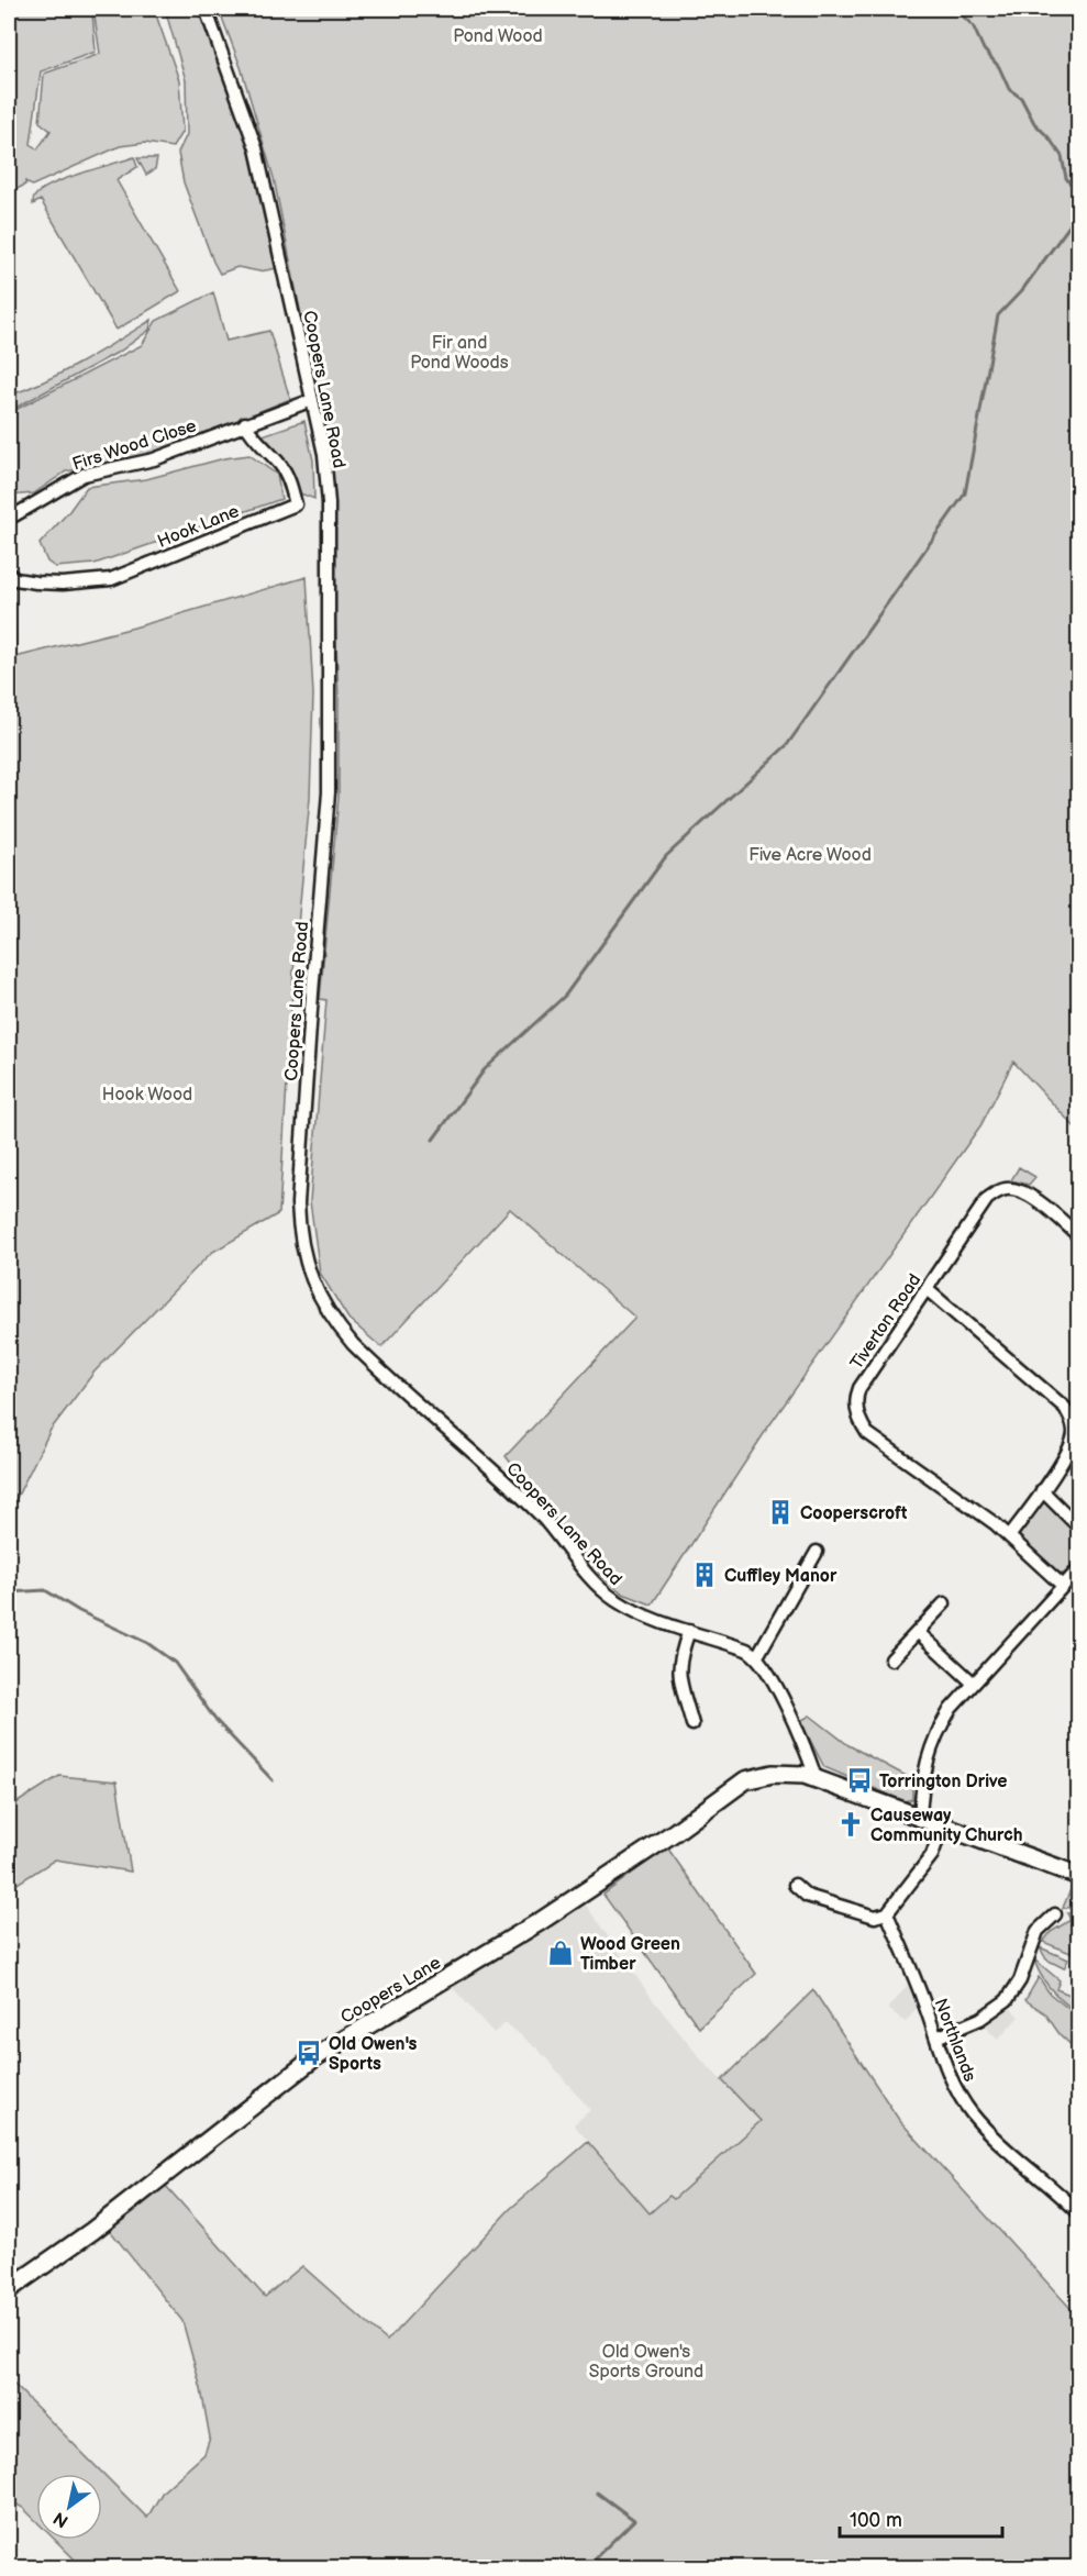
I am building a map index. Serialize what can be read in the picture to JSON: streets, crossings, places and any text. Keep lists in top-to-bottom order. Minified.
{"streets":{"main road":["Coopers Lane"],"street":["Coopers Lane Road","Firs Wood Close","Hook Lane","Tiverton Road","Northlands"]},"crossings":[["Coopers Lane Road","Firs Wood Close"],["Firs Wood Close","Hook Lane"]],"parks":["Pond Wood","Fir and Pond Woods","Five Acre Wood","Hook Wood","Old Owen's Sports Ground"],"places":{"building":["Cooperscroft","Cuffley Manor"],"bus stop":["Torrington Drive","Old Owen's Sports"],"church":["Causeway Community Church"],"shop":["Wood Green Timber"]},"scale_bar":"100 m","north":"bottom left"}
